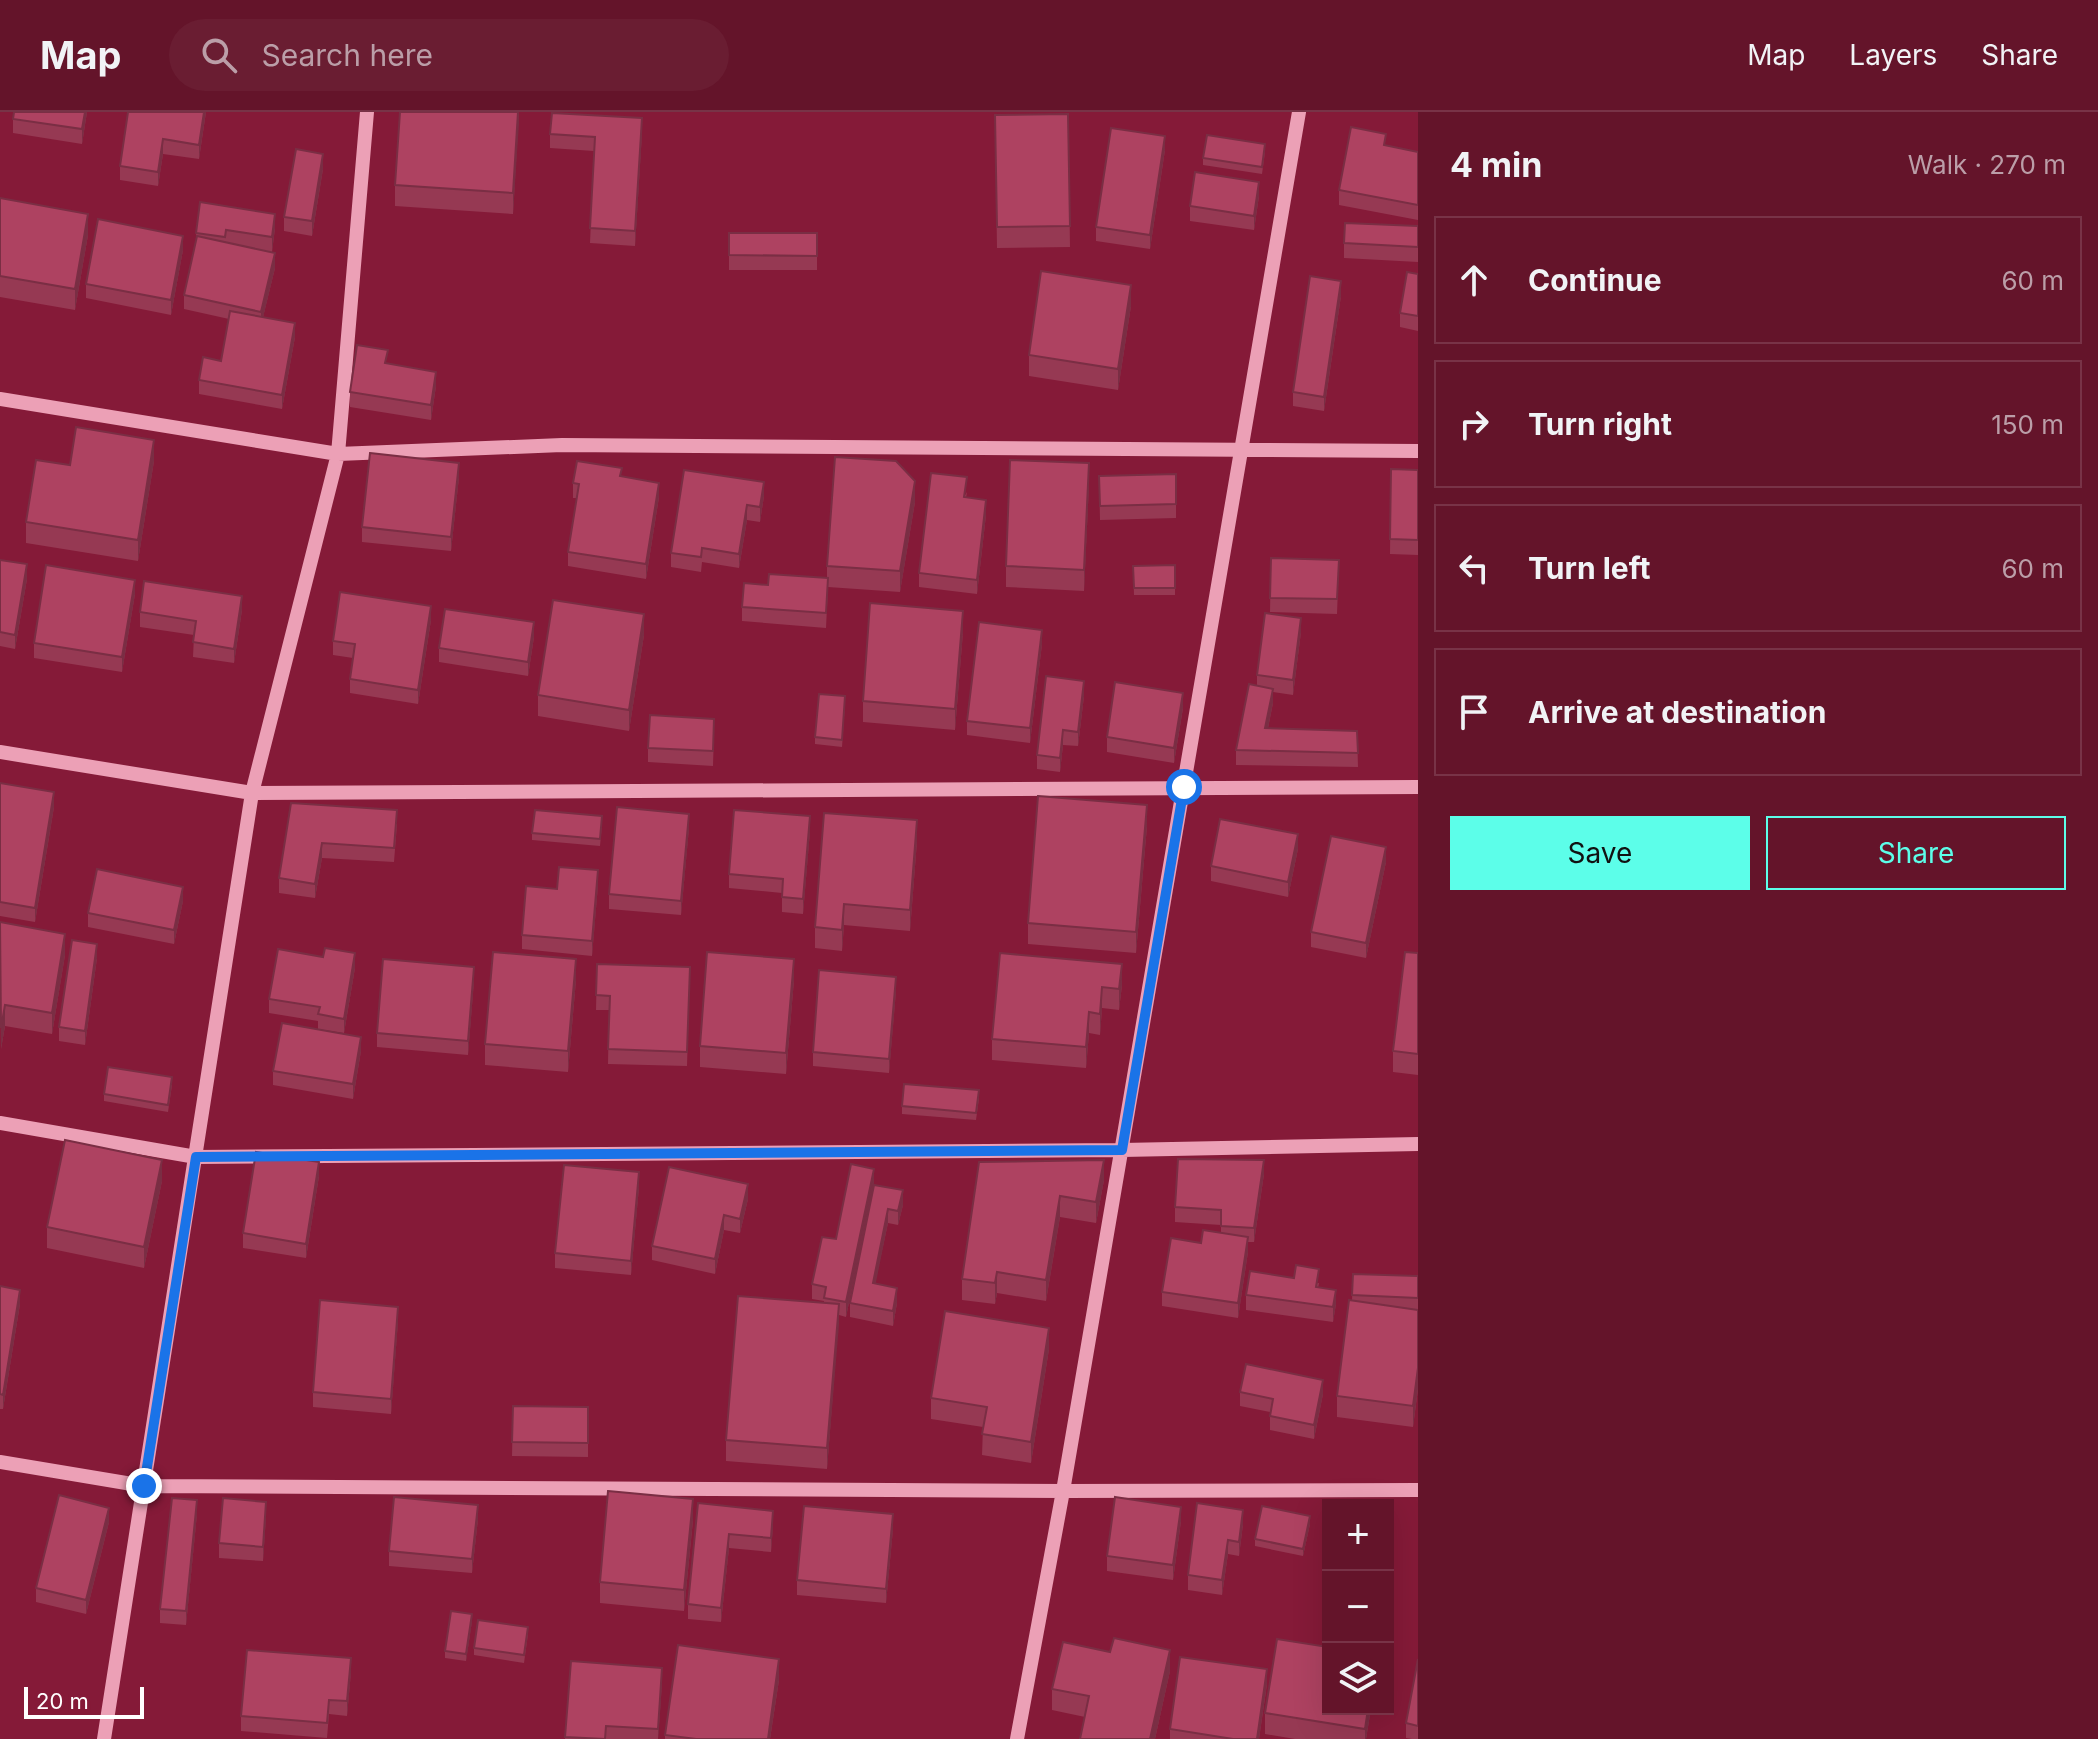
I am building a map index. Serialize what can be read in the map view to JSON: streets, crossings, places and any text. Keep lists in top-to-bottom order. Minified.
{"scale_bar":"20 m","page":{"header":"Map","search":"Search here","nav":["Map","Layers","Share"],"heading":["4 min","Walk · 270 m"],"list":[["Continue","60 m"],["Turn right","150 m"],["Turn left","60 m"],"Arrive at destination"],"buttons":["Save","Share"],"map_buttons":["+","−"],"scale":"20 m"}}
